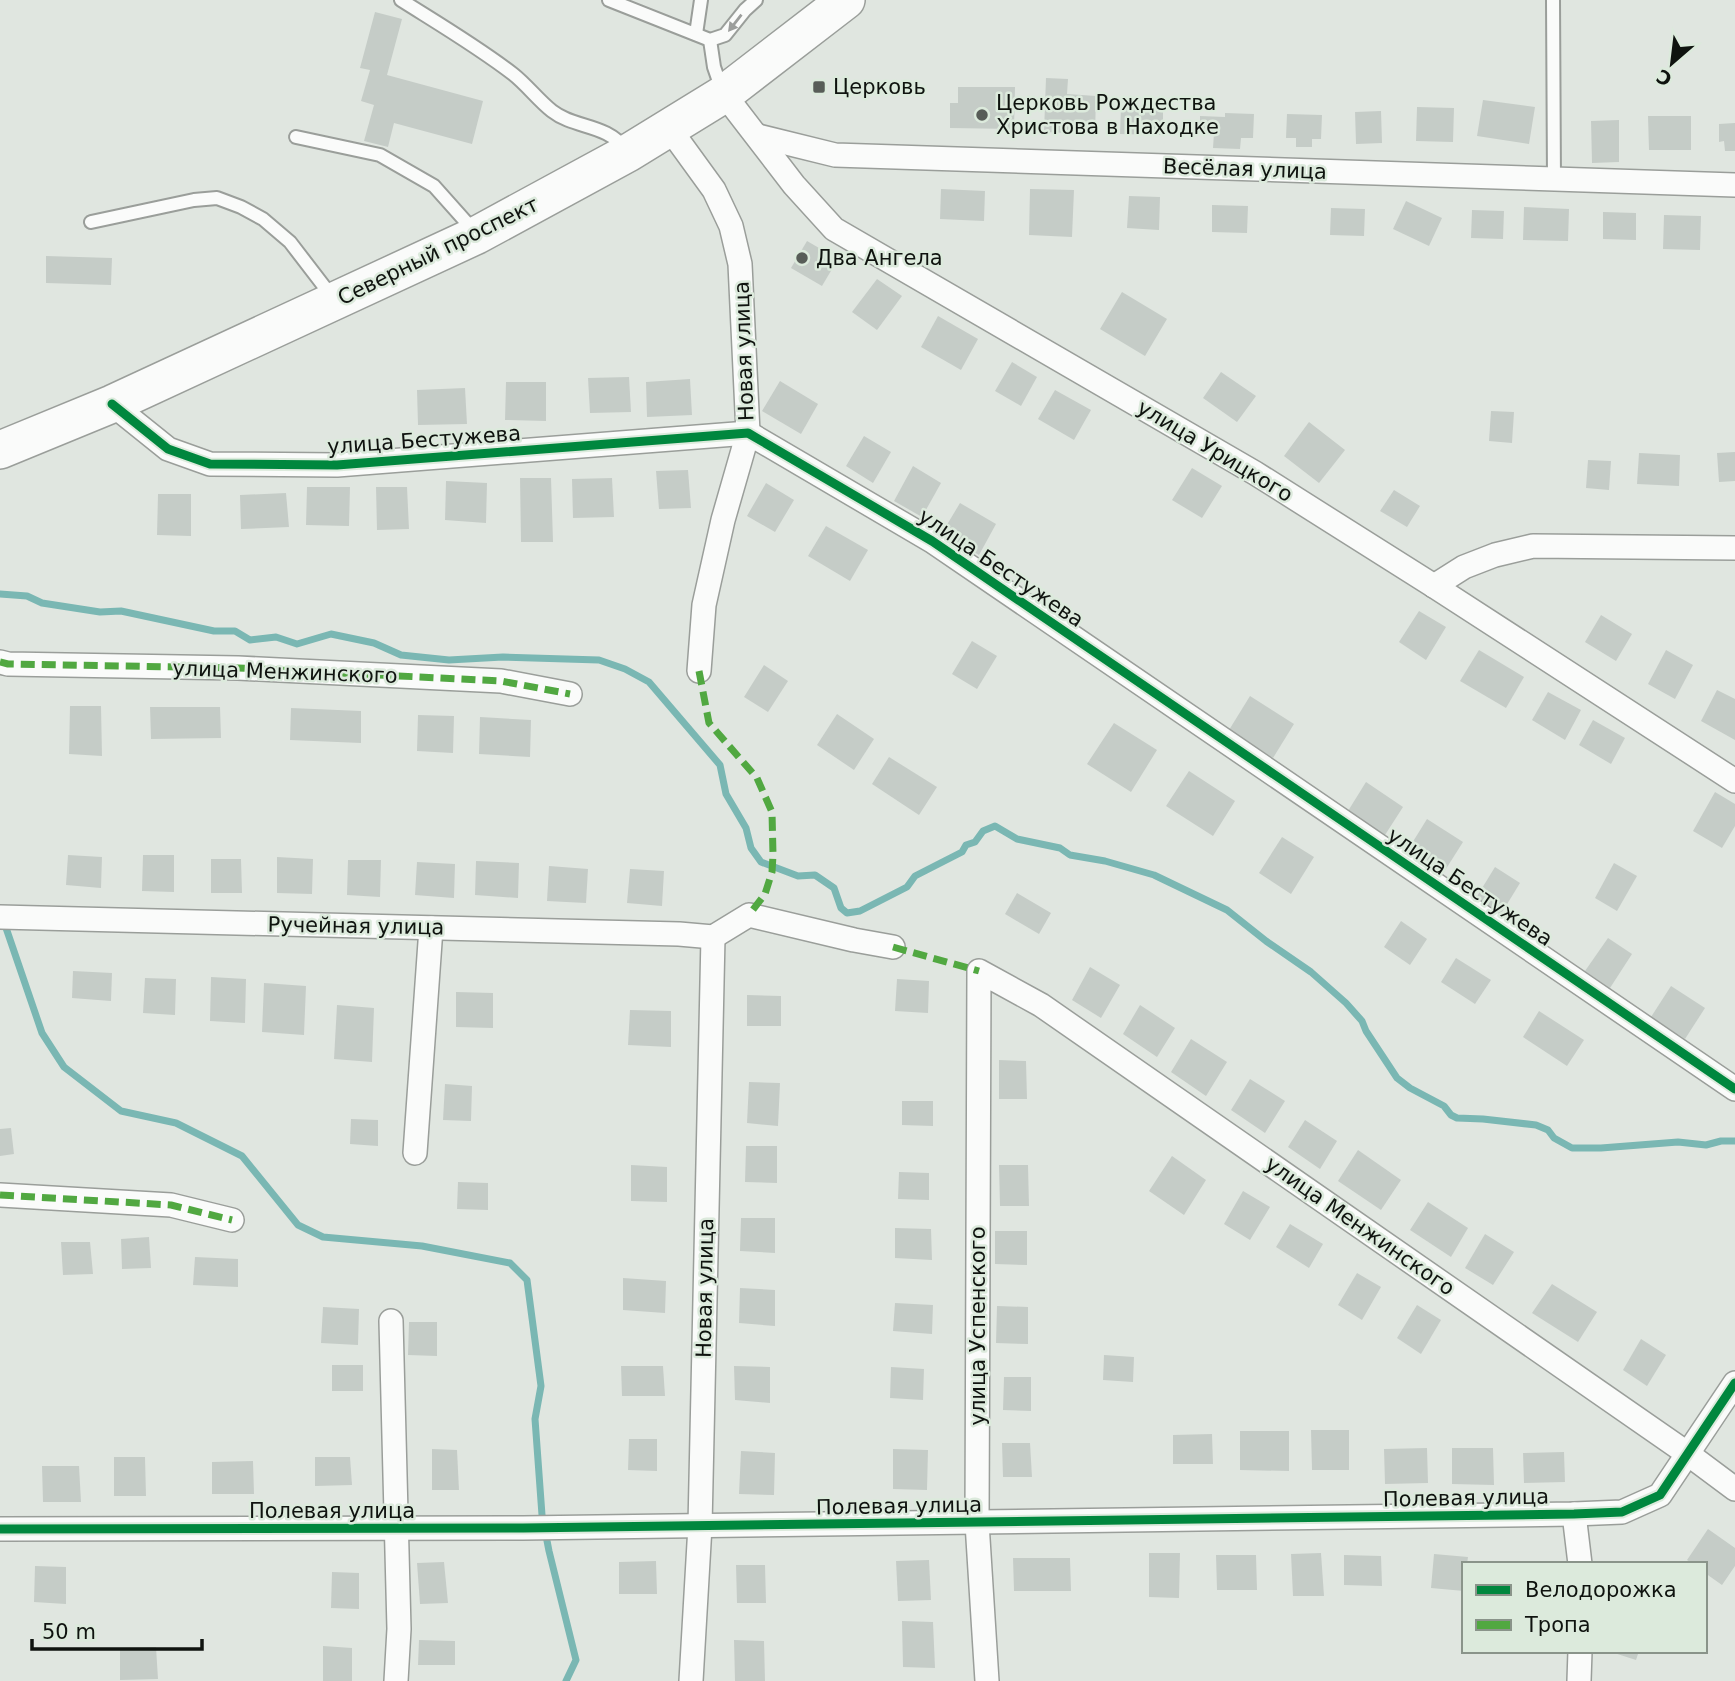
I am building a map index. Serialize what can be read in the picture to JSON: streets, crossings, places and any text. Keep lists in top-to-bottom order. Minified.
{"streets":{"main road":["Северный проспект"],"street":["Весёлая улица","Новая улица","улица Бестужева","улица Урицкого","улица Менжинского","Ручейная улица","улица Успенского","Полевая улица"]},"crossings":[["Весёлая улица","улица Урицкого"],["Северный проспект","Новая улица"],["Северный проспект","улица Бестужева"],["Северный проспект","улица Урицкого"],["Новая улица","улица Бестужева"],["Новая улица","Ручейная улица"],["Новая улица","Полевая улица"],["улица Менжинского","улица Успенского"],["улица Менжинского","Полевая улица"],["улица Успенского","Полевая улица"]],"places":{"transit":["Церковь"],"other":["Церковь Рождества Христова в Находке","Два Ангела"]},"legend":["Велодорожка","Тропа"],"scale_bar":"50 m","north":"bottom left"}
